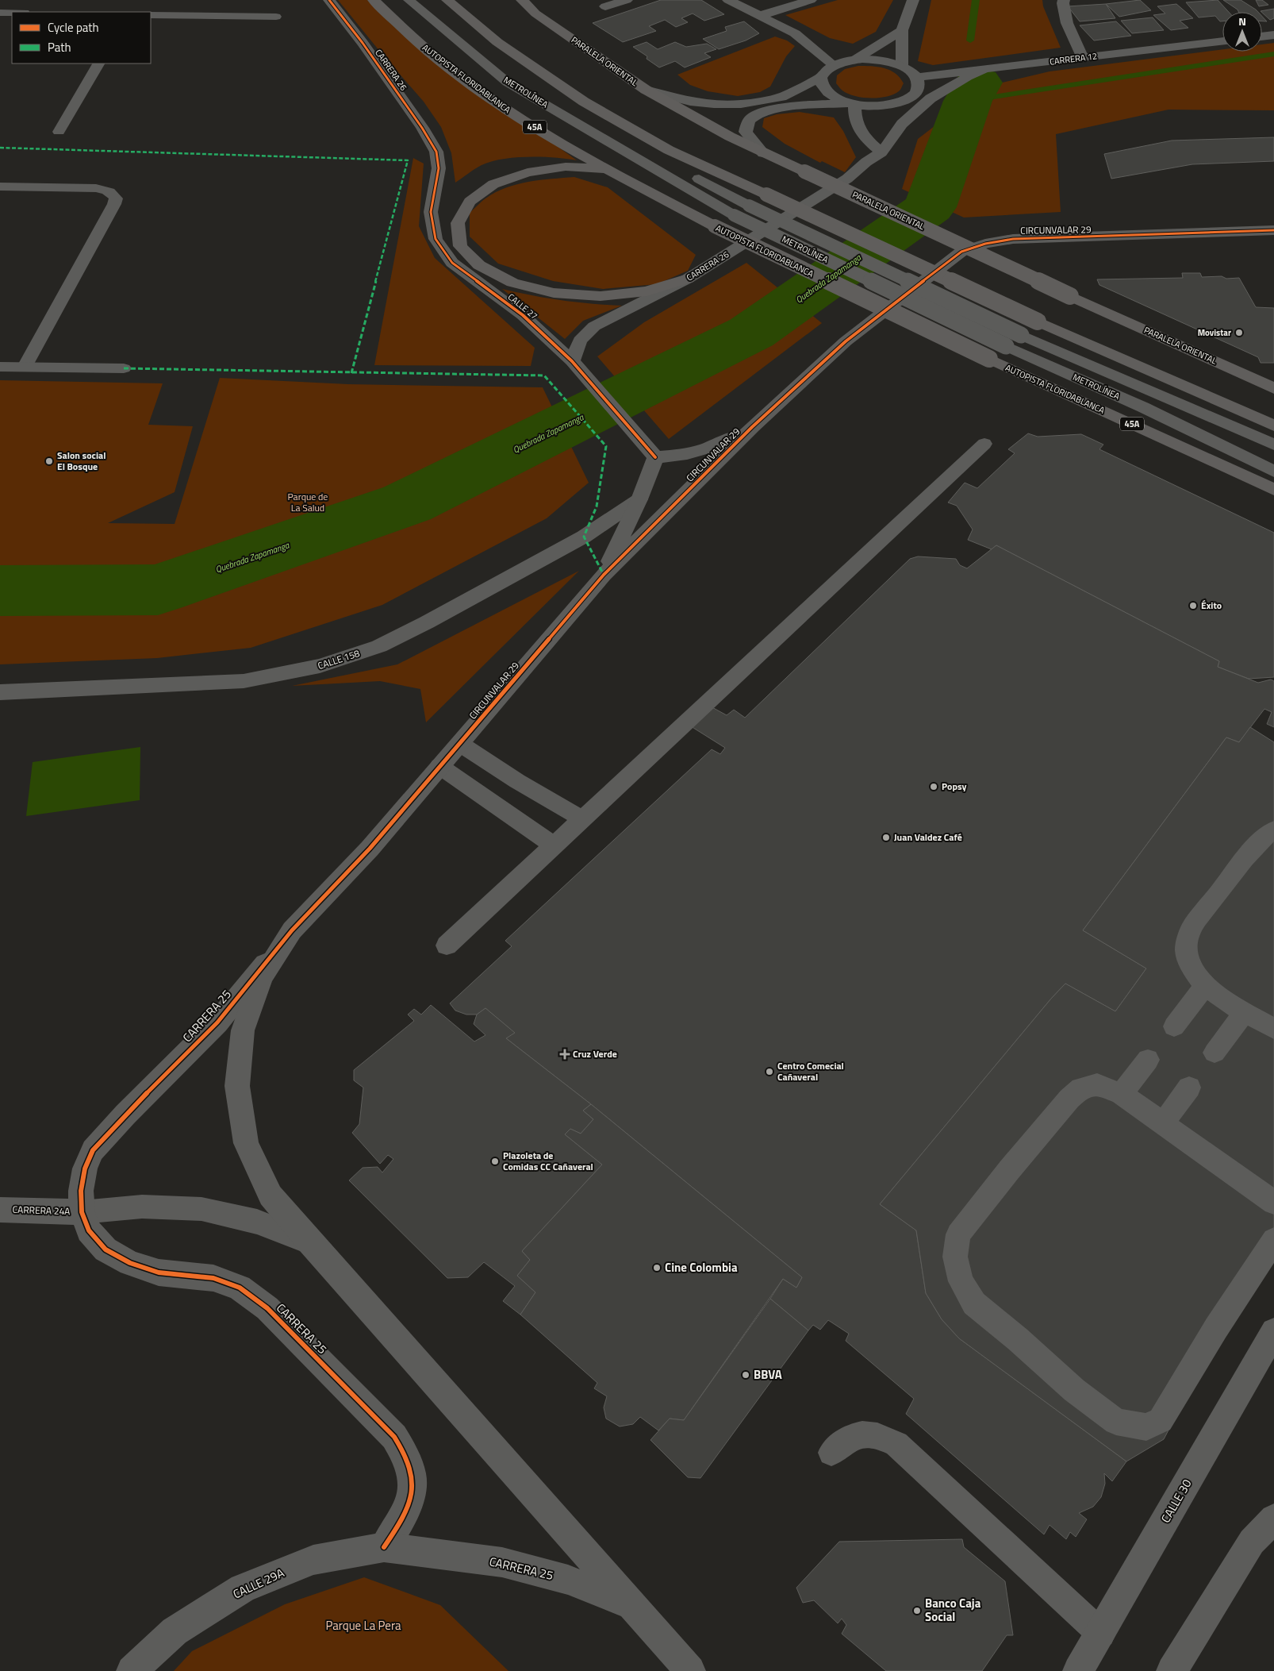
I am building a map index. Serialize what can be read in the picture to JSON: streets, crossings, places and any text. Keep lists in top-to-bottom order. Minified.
{"streets":{"highway":["PARALELA ORIENTAL","AUTOPISTA FLORIDABLANCA","45A"],"street":["CARRERA 12","CARRERA 26","CIRCUNVALAR 29","CALLE 27","CALLE 158","CARRERA 25","CARRERA 24A","CALLE 30","CALLE 29A"],"lane":["METROLÍNEA"]},"crossings":[["CARRERA 26","CALLE 27"],["CIRCUNVALAR 29","CARRERA 25"],["CARRERA 25","CARRERA 24A"],["CARRERA 25","CALLE 29A"]],"water":["Quebrada Zapamanga"],"parks":["Parque de La Salud","Parque La Pera"],"places":{"other":["Movistar","Salon social El Bosque","Éxito","Popsy","Juan Valdez Café","Centro Comecial Cañaveral","Plazoleta de Comidas CC Cañaveral","Cine Colombia","BBVA","Banco Caja Social"],"health":["Cruz Verde"]},"legend":["Cycle path","Path"],"north":"top"}
